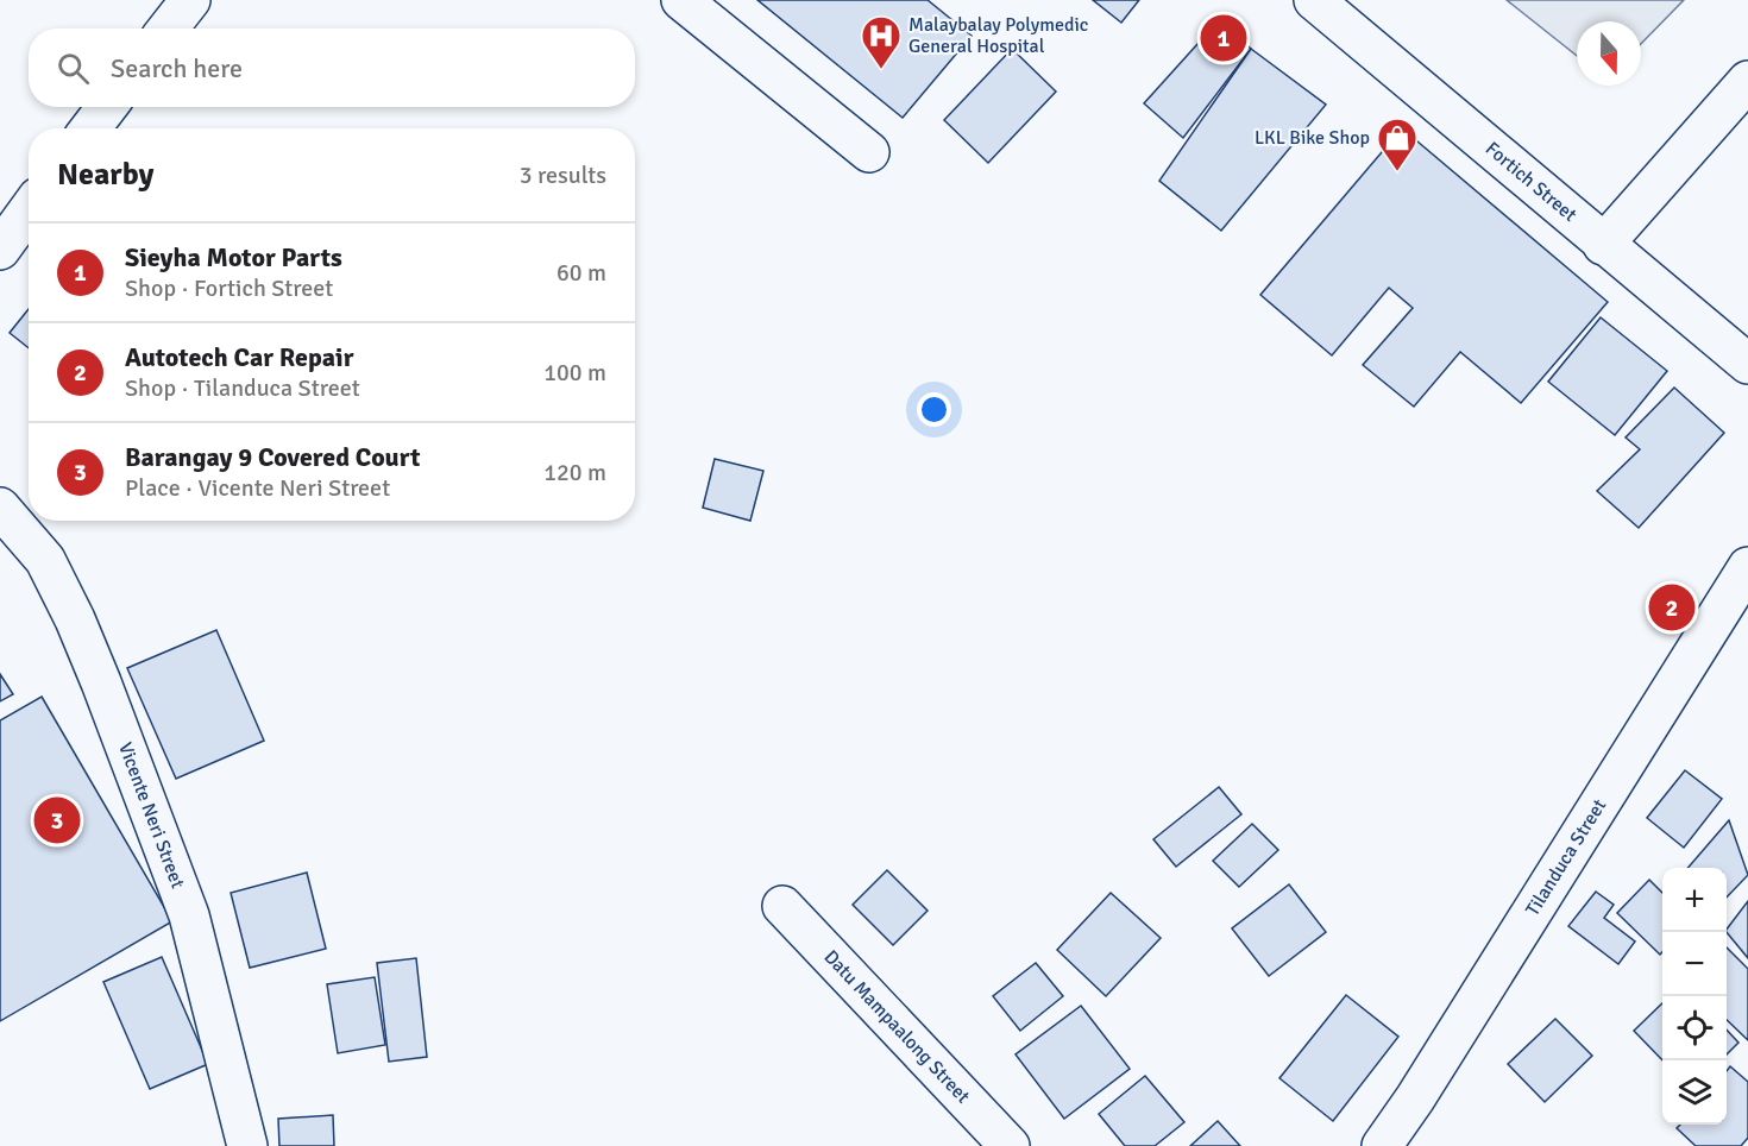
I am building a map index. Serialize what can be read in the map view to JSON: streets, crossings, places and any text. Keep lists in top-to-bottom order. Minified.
{"streets":{"main road":["Fortich Street","Vicente Neri Street","Tilanduca Street","Datu Mampaalong Street"]},"places":{"hospital":["Malaybalay Polymedic General Hospital"],"shop":["LKL Bike Shop"]},"north":"bottom","page":{"pins":["1","2","3"],"search":"Search here","heading":["Nearby","3 results"],"list":[{"mark":"1","name":"Sieyha Motor Parts","note":"Shop · Fortich Street","value":"60 m"},{"mark":"2","name":"Autotech Car Repair","note":"Shop · Tilanduca Street","value":"100 m"},{"mark":"3","name":"Barangay 9 Covered Court","note":"Place · Vicente Neri Street","value":"120 m"}],"map_buttons":["+","−"]}}
